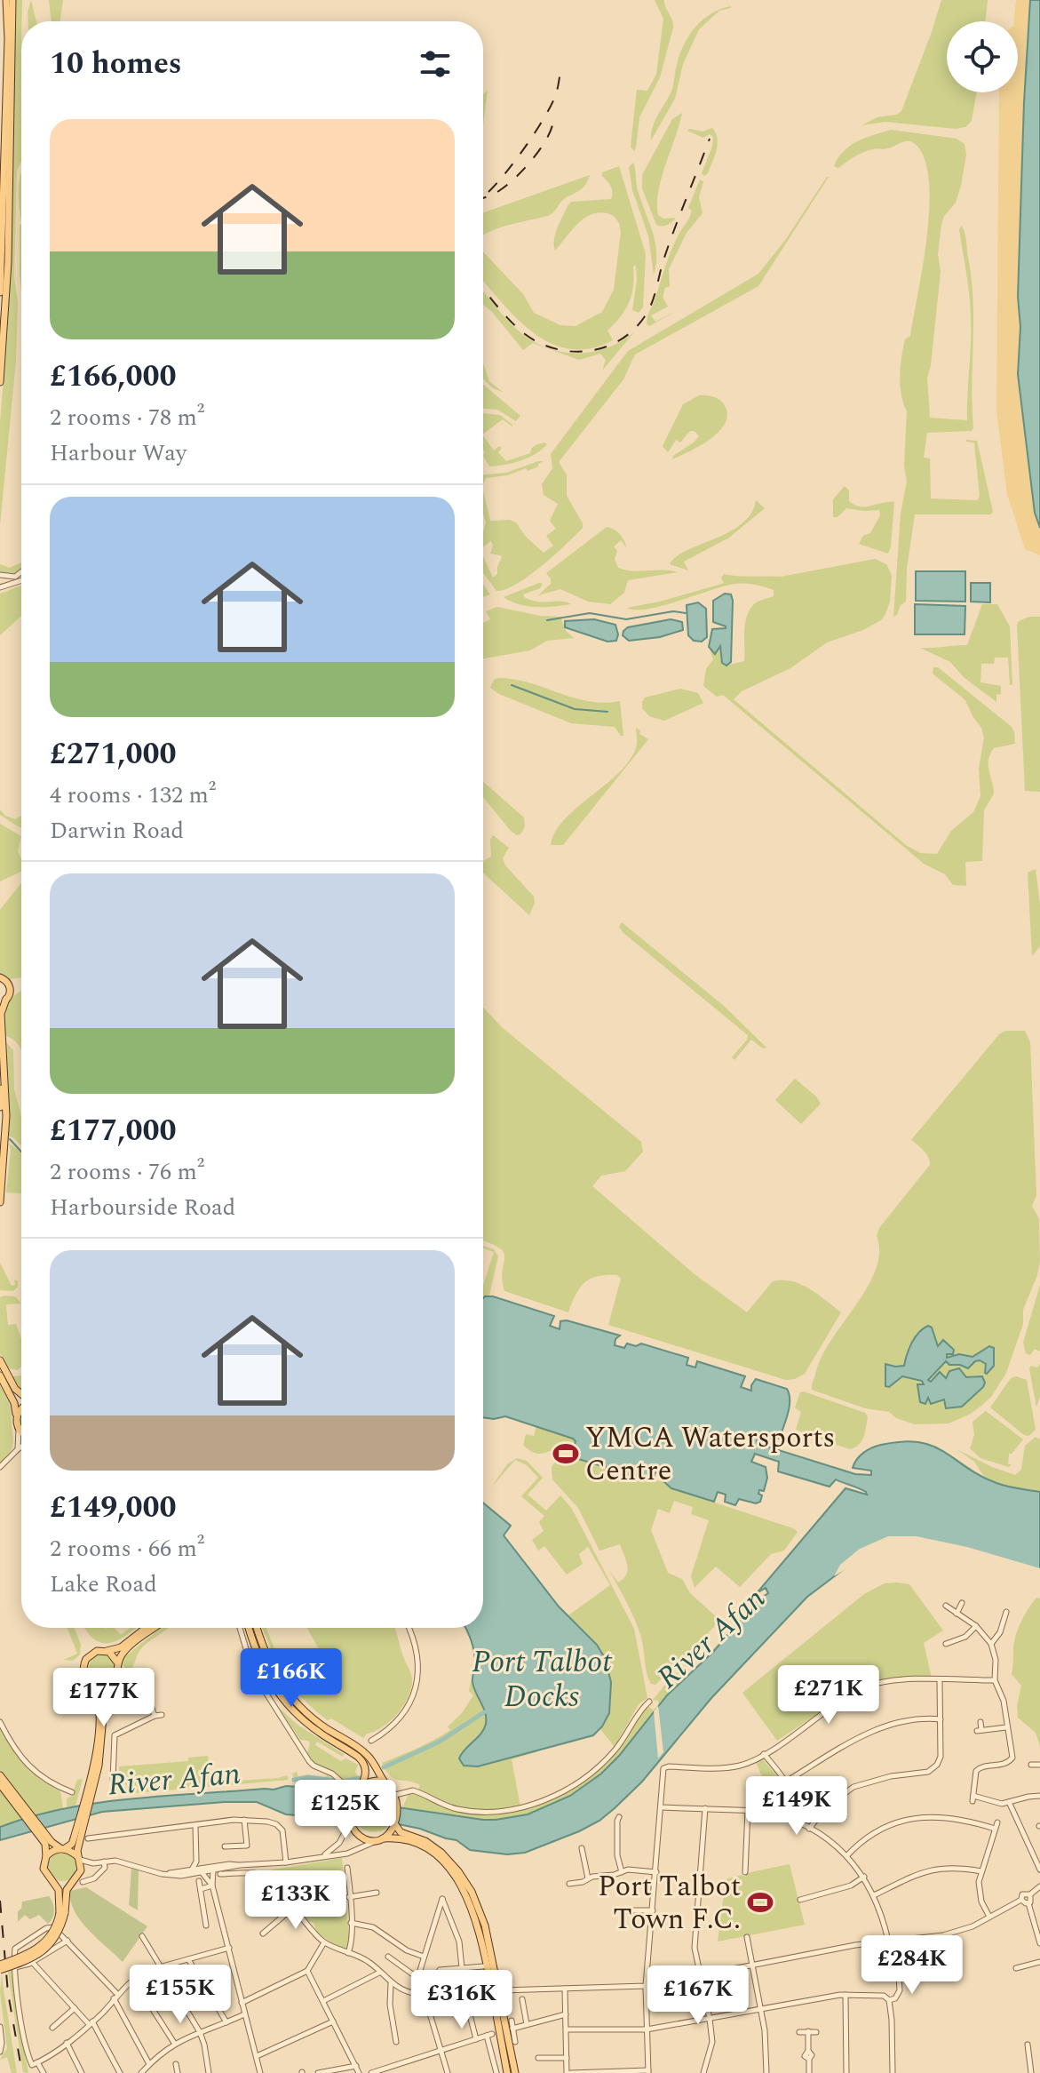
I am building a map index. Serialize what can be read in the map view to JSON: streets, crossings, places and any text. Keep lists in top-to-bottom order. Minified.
{"water":["River Afan","Port Talbot Docks"],"places":{"sports":["YMCA Watersports Centre","Port Talbot Town F.C."]},"page":{"heading":"10 homes","list":[{"name":"£166,000","note":"2 rooms · 78 m² · Harbour Way"},{"name":"£271,000","note":"4 rooms · 132 m² · Darwin Road"},{"name":"£177,000","note":"2 rooms · 76 m² · Harbourside Road"},{"name":"£149,000","note":"2 rooms · 66 m² · Lake Road"}],"price":["£166K","£271K","£177K","£149K","£125K","£133K","£284K","£155K","£167K","£316K"]}}
